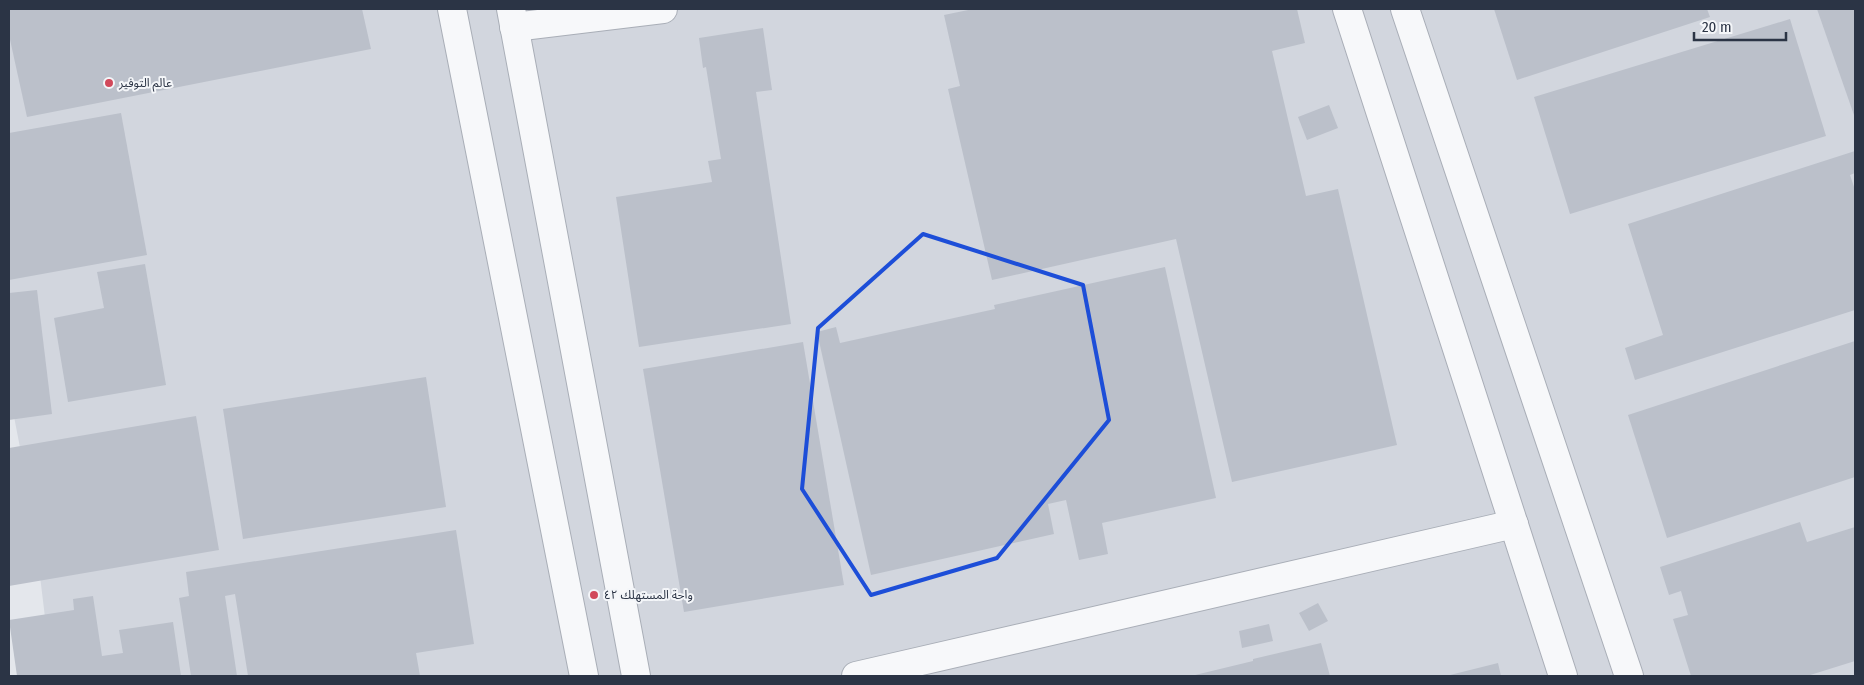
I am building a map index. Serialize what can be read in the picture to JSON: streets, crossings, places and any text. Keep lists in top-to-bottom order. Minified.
{"places":["عالم التوفير","واحة المستهلك ٤٢"],"scale_bar":"20 m"}
